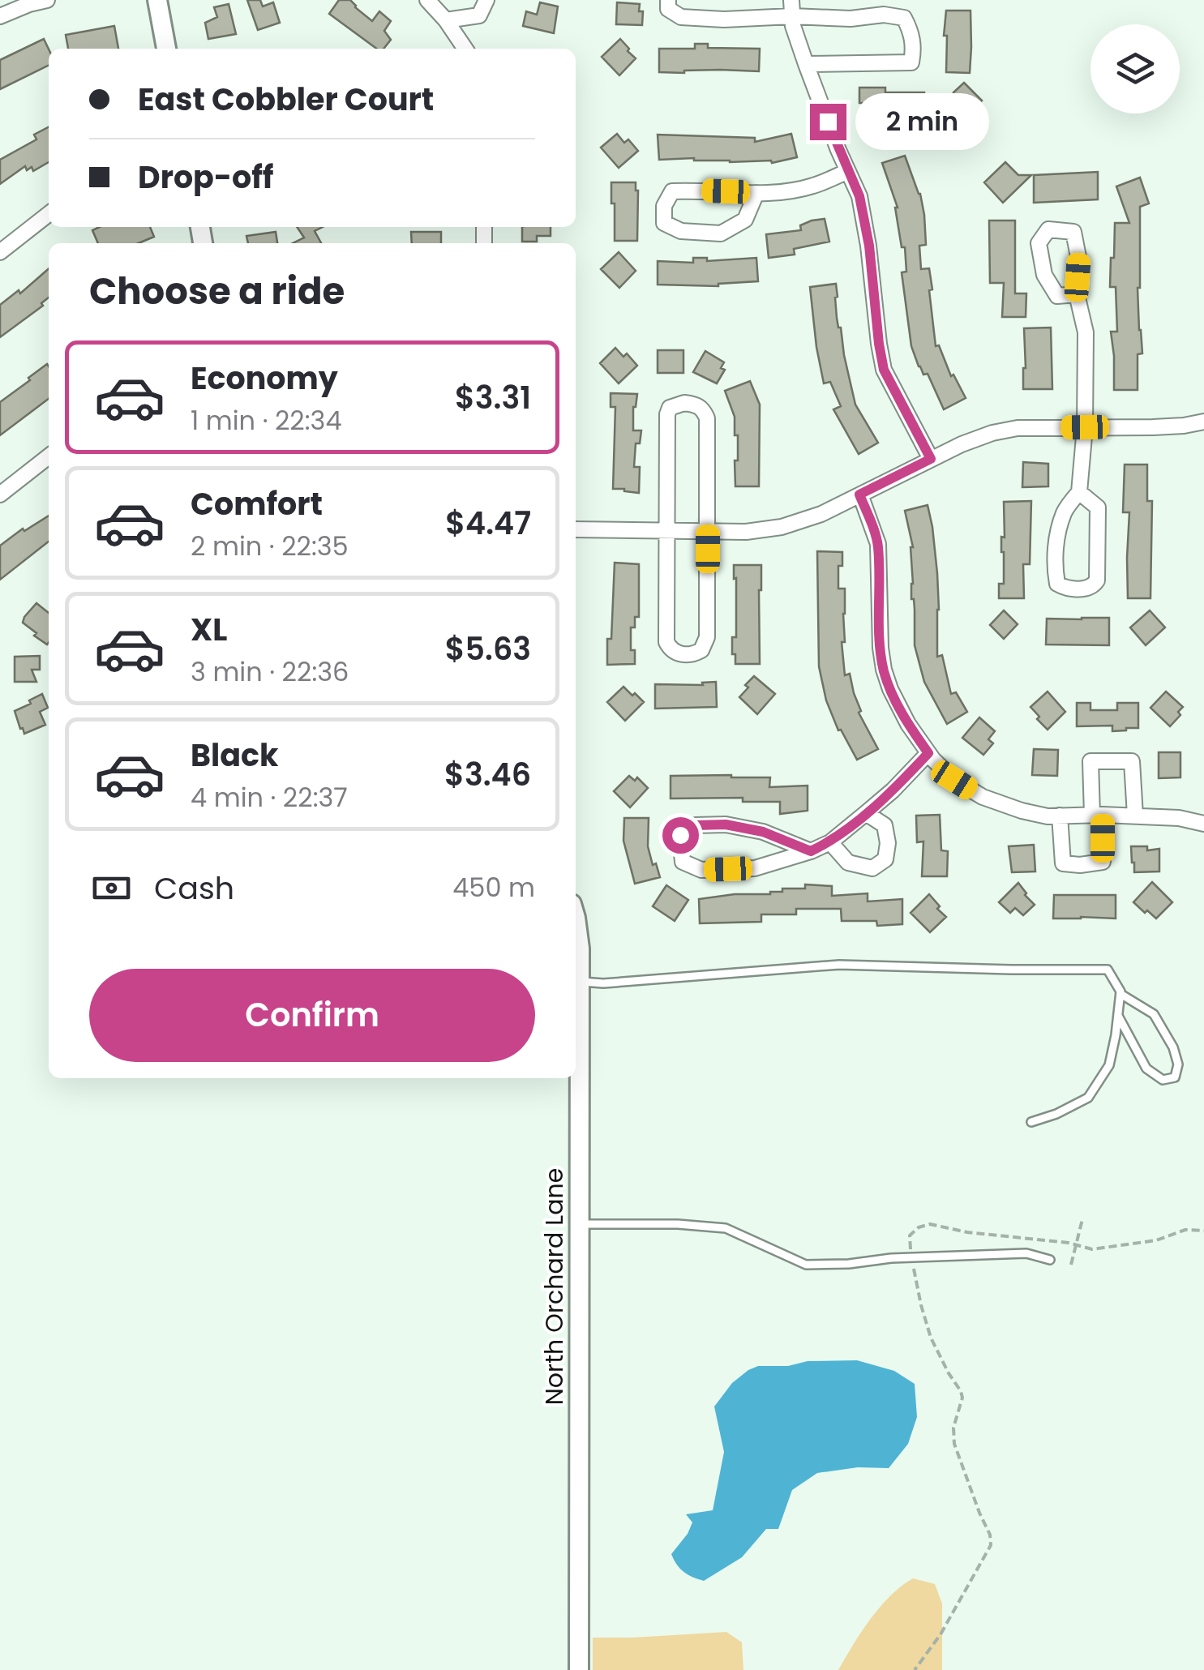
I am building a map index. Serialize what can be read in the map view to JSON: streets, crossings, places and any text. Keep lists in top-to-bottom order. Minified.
{"streets":{"street":["North Orchard Lane"]},"page":{"banner":["East Cobbler Court","Drop-off"],"bubble":"2 min","heading":"Choose a ride","list":[{"name":"Economy","note":"1 min · 22:34","value":"$3.31"},{"name":"Comfort","note":"2 min · 22:35","value":"$4.47"},{"name":"XL","note":"3 min · 22:36","value":"$5.63"},{"name":"Black","note":"4 min · 22:37","value":"$3.46"}],"pay":["Cash","450 m"],"buttons":"Confirm"}}
